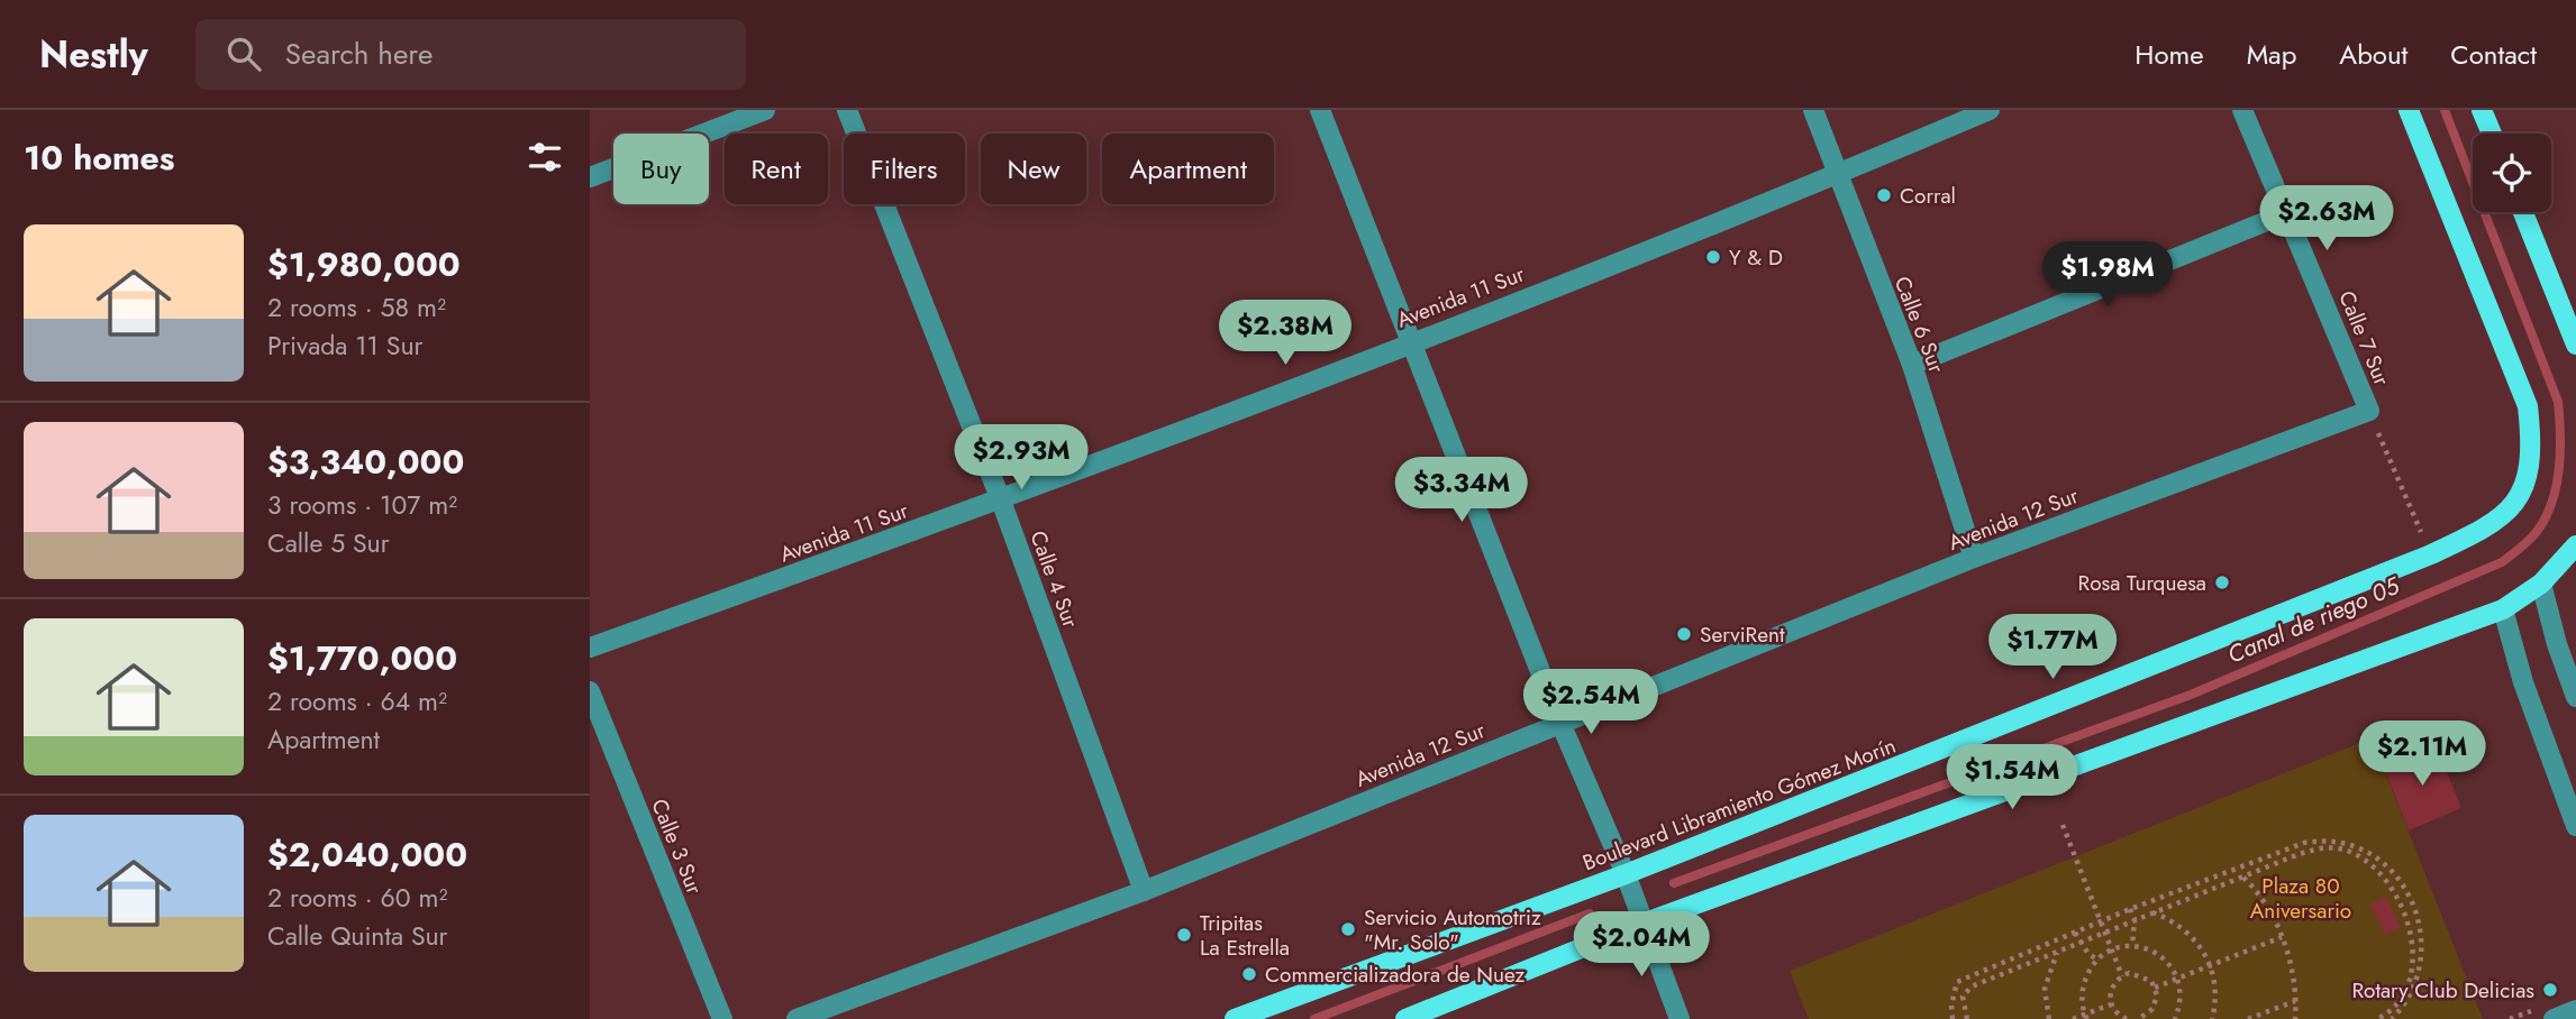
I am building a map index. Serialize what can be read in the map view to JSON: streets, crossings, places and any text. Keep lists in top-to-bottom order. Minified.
{"streets":{"main road":["Boulevard Libramiento Gómez Morín"],"street":["Avenida 11 Sur","Calle 6 Sur","Calle 7 Sur","Avenida 12 Sur","Calle 4 Sur","Calle 3 Sur"]},"crossings":[["Avenida 11 Sur","Calle 6 Sur"],["Avenida 11 Sur","Calle 4 Sur"],["Calle 6 Sur","Avenida 12 Sur"],["Calle 7 Sur","Avenida 12 Sur"],["Avenida 12 Sur","Calle 4 Sur"]],"water":["Canal de riego 05"],"parks":["Plaza 80 Aniversario"],"places":["Corral","Y & D","Rosa Turquesa","ServiRent","Servicio Automotriz \"Mr. Solo\"","Tripitas La Estrella","Commercializadora de Nuez","Rotary Club Delicias"],"page":{"header":"Nestly","search":"Search here","nav":["Home","Map","About","Contact"],"heading":"10 homes","chip":["Buy","Rent","Filters","New","Apartment"],"price":["$2.63M","$1.98M","$2.38M","$2.93M","$3.34M","$1.77M","$2.54M","$2.11M","$1.54M","$2.04M"],"list":[{"name":"$1,980,000","note":"2 rooms · 58 m² · Privada 11 Sur"},{"name":"$3,340,000","note":"3 rooms · 107 m² · Calle 5 Sur"},{"name":"$1,770,000","note":"2 rooms · 64 m² · Apartment"},{"name":"$2,040,000","note":"2 rooms · 60 m² · Calle Quinta Sur"}]}}
